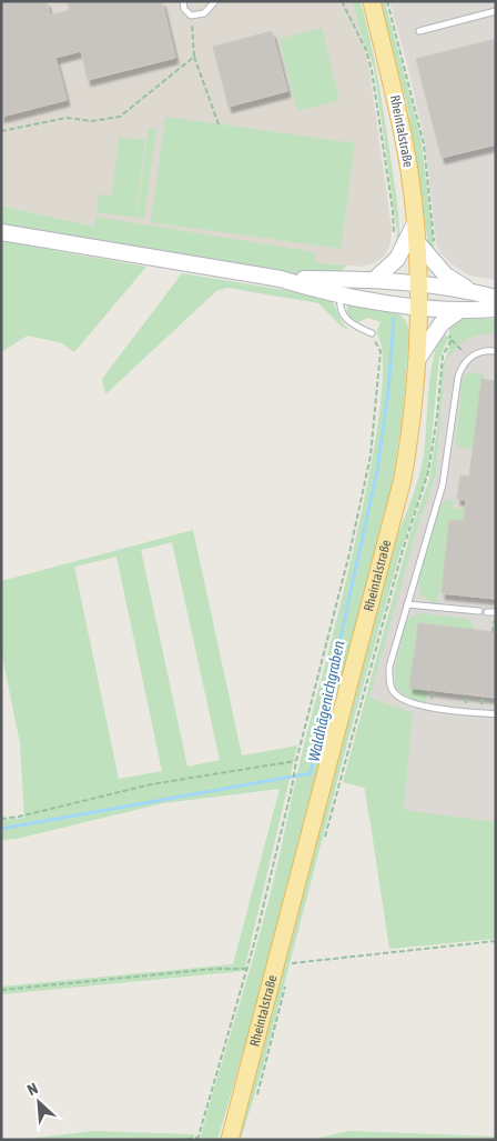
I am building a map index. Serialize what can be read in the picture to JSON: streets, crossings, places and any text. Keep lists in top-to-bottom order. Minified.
{"streets":{"main road":["Rheintalstraße"]},"water":["Waldhägenichgraben"],"north":"top left"}
